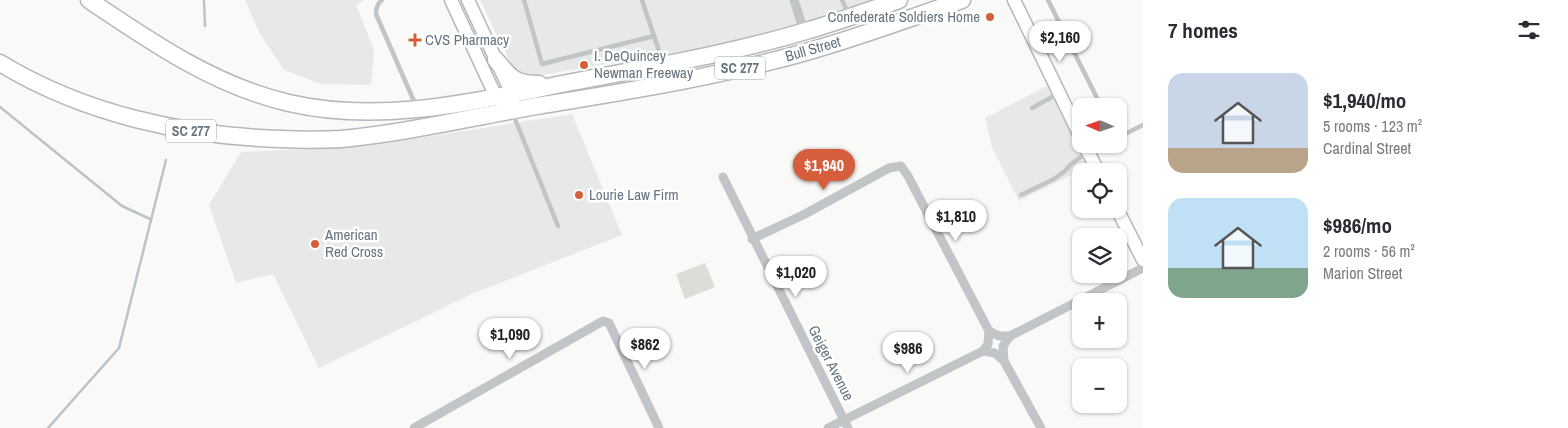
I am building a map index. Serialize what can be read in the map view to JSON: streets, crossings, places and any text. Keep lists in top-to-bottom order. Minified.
{"streets":{"highway":["Bull Street","SC 277"],"street":["Geiger Avenue"]},"crossings":[["Bull Street","SC 277"]],"places":{"other":["Confederate Soldiers Home","I. DeQuincey Newman Freeway","Lourie Law Firm","American Red Cross"],"health":["CVS Pharmacy"]},"north":"left","page":{"heading":"7 homes","price":["$2,160","$1,940","$1,810","$1,020","$1,090","$862","$986"],"list":[{"name":"$1,940/mo","note":"5 rooms · 123 m² · Cardinal Street"},{"name":"$986/mo","note":"2 rooms · 56 m² · Marion Street"}],"map_buttons":["+","−"]}}
